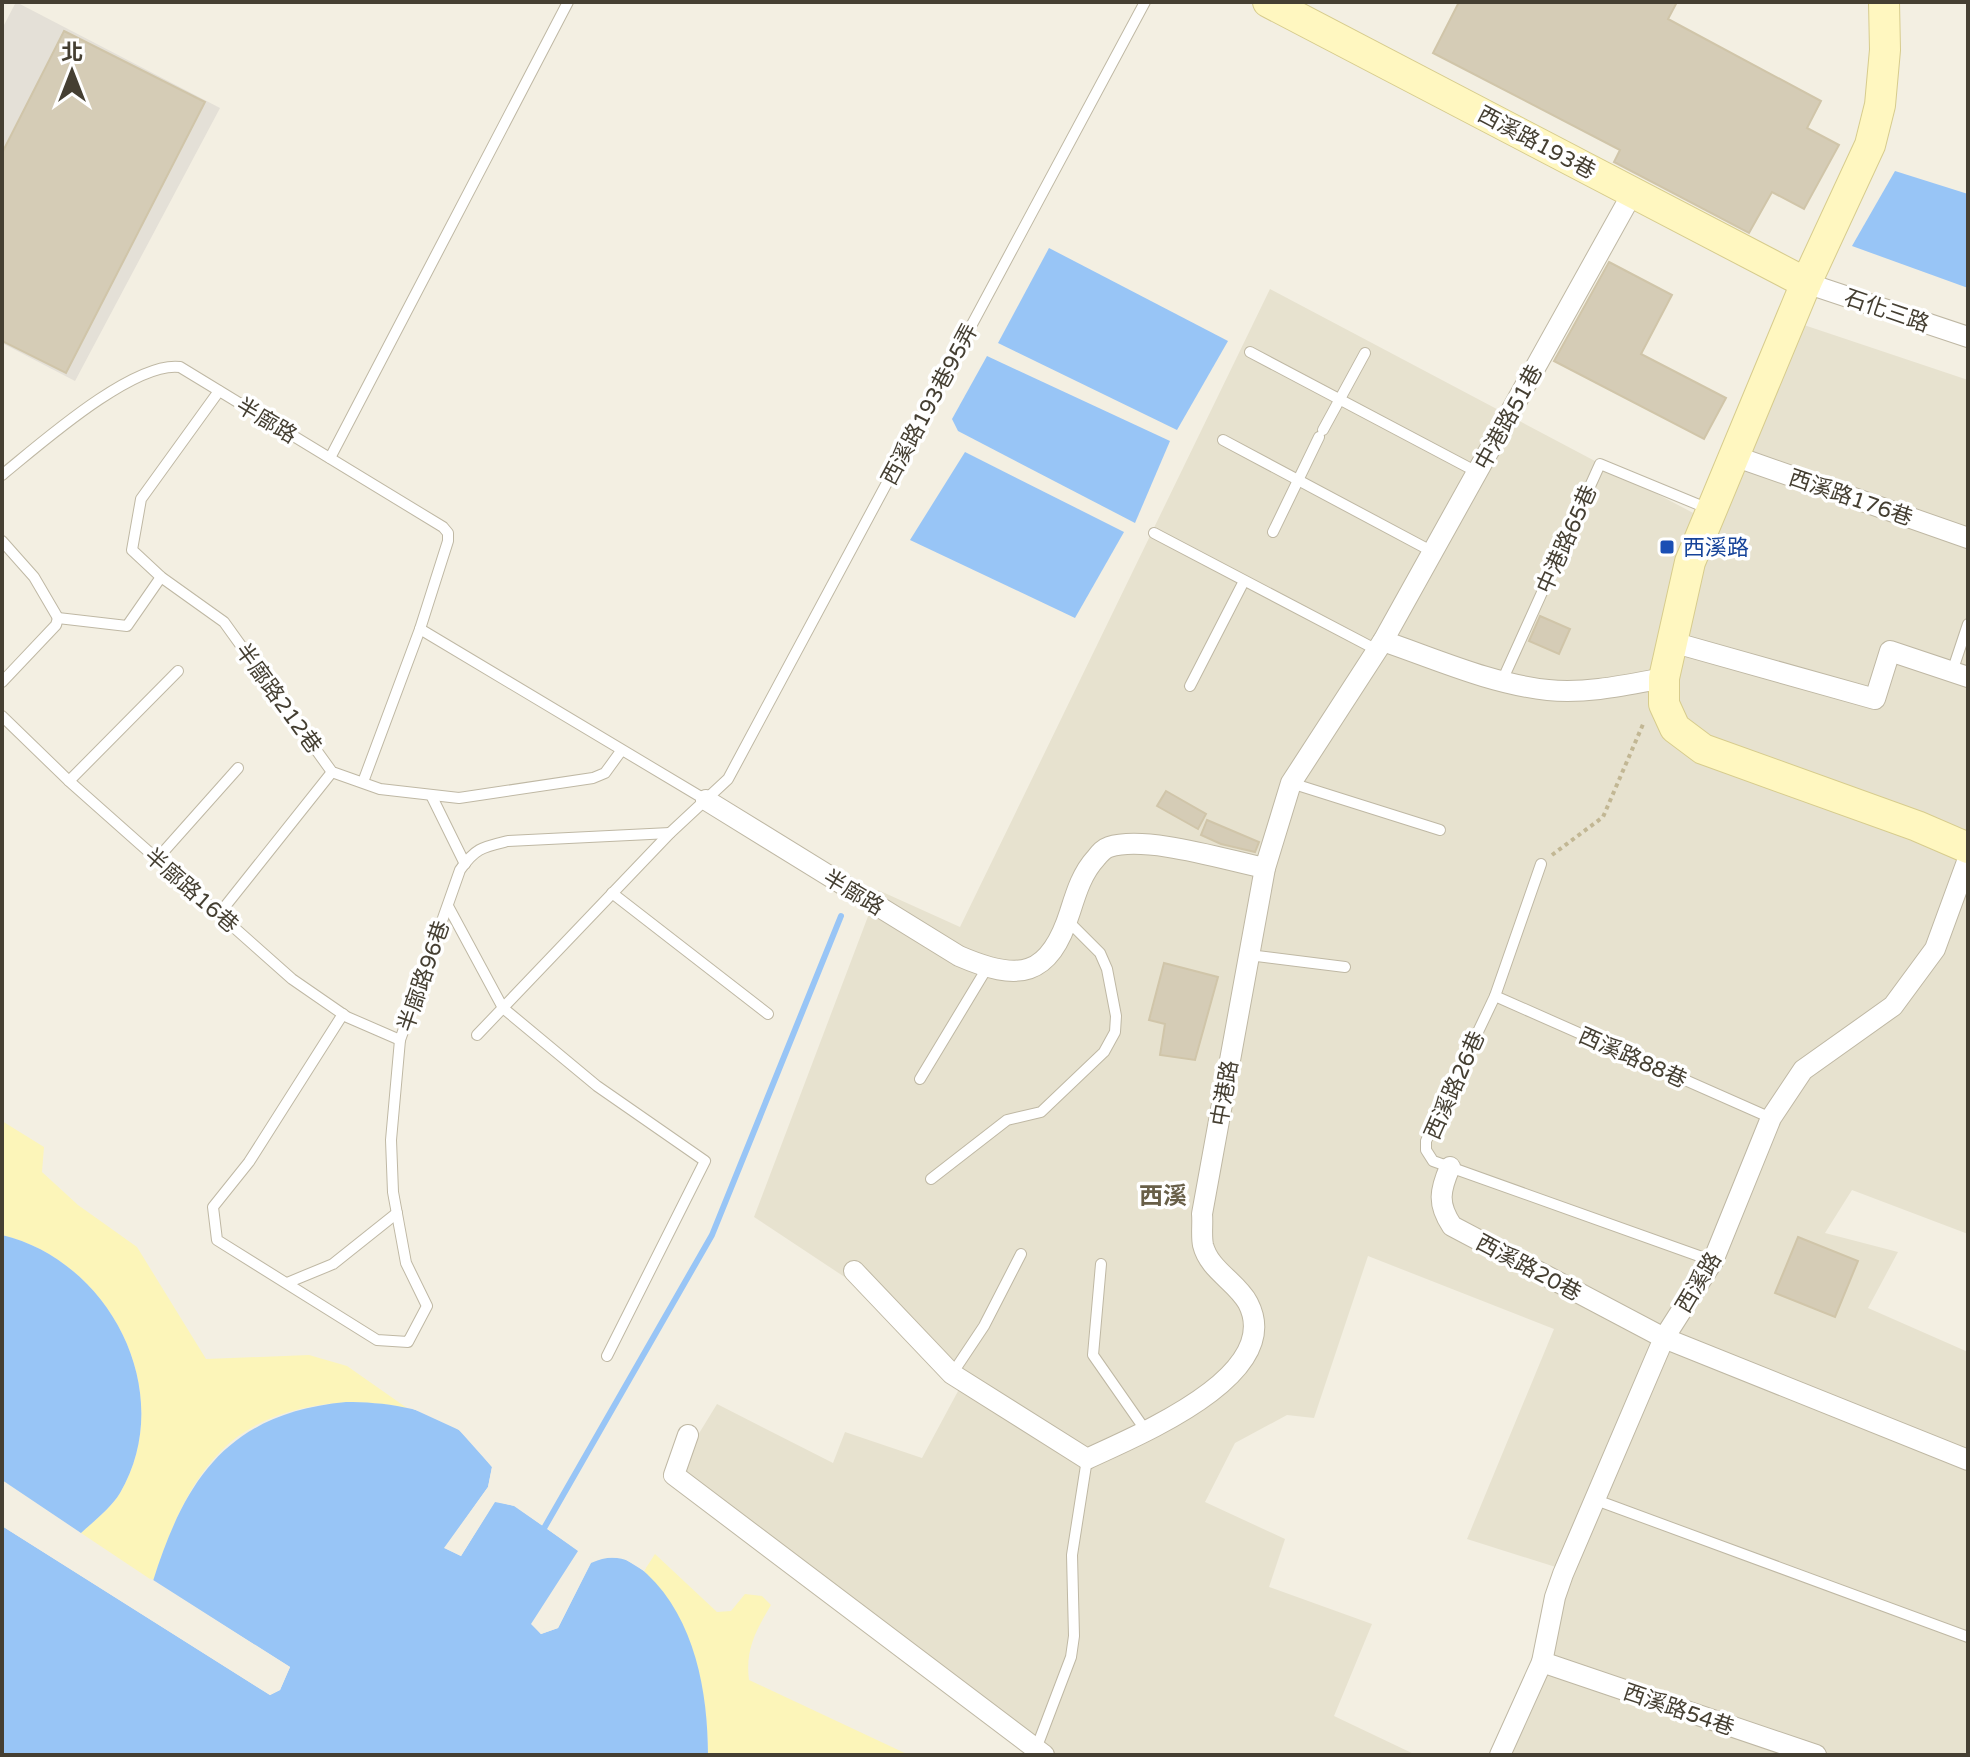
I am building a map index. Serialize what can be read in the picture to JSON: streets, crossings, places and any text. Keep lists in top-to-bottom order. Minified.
{"streets":{"street":["西溪路193巷","石化三路","中港路51巷","半廍路","西溪路176巷","中港路","西溪路20巷","西溪路","西溪路54巷"],"lane":["西溪路193巷95弄","中港路65巷","半廍路212巷","半廍路16巷","半廍路96巷","西溪路88巷","西溪路26巷"]},"crossings":[["西溪路193巷","石化三路"],["西溪路193巷","中港路51巷"],["西溪路193巷95弄","半廍路"],["中港路51巷","中港路"],["半廍路","半廍路212巷"],["半廍路","中港路"],["半廍路16巷","半廍路96巷"],["西溪路88巷","西溪路26巷"],["西溪路88巷","西溪路"],["西溪路26巷","西溪路20巷"],["西溪路26巷","西溪路"],["西溪路20巷","西溪路"],["西溪路","西溪路54巷"]],"districts":["西溪"],"places":{"transit":["西溪路"]},"north":"top"}
